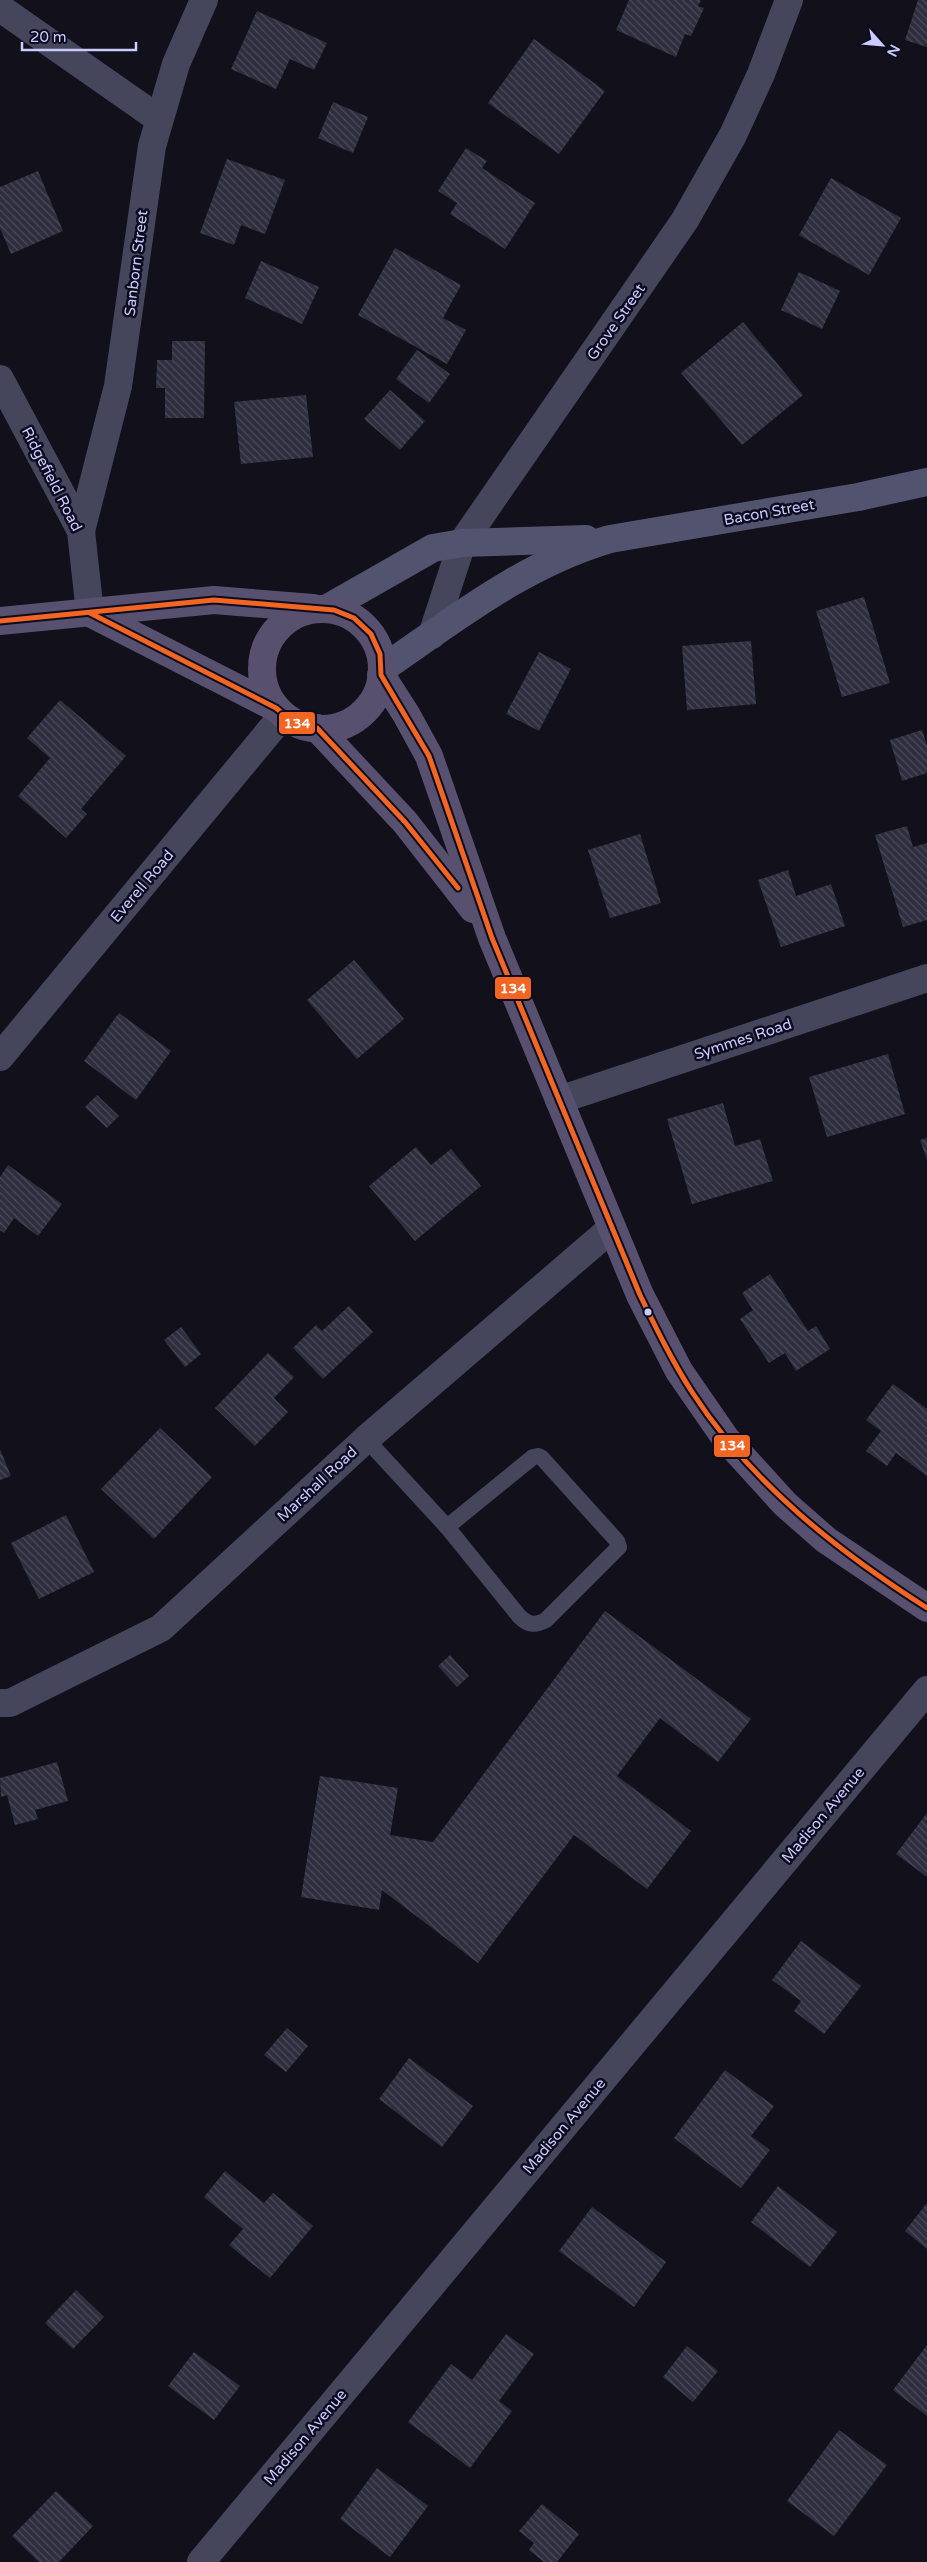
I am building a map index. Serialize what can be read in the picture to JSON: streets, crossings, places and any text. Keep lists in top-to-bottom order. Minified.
{"streets":{"main road":["Bacon Street"],"street":["Sanborn Street","Grove Street","Ridgefield Road","Everell Road","Symmes Road","Marshall Road","Madison Avenue"]},"crossings":[["Sanborn Street","Ridgefield Road"],["Grove Street","Bacon Street"],["Bacon Street","Everell Road"]],"lines":["transit line 134"],"scale_bar":"20 m","north":"bottom right"}
